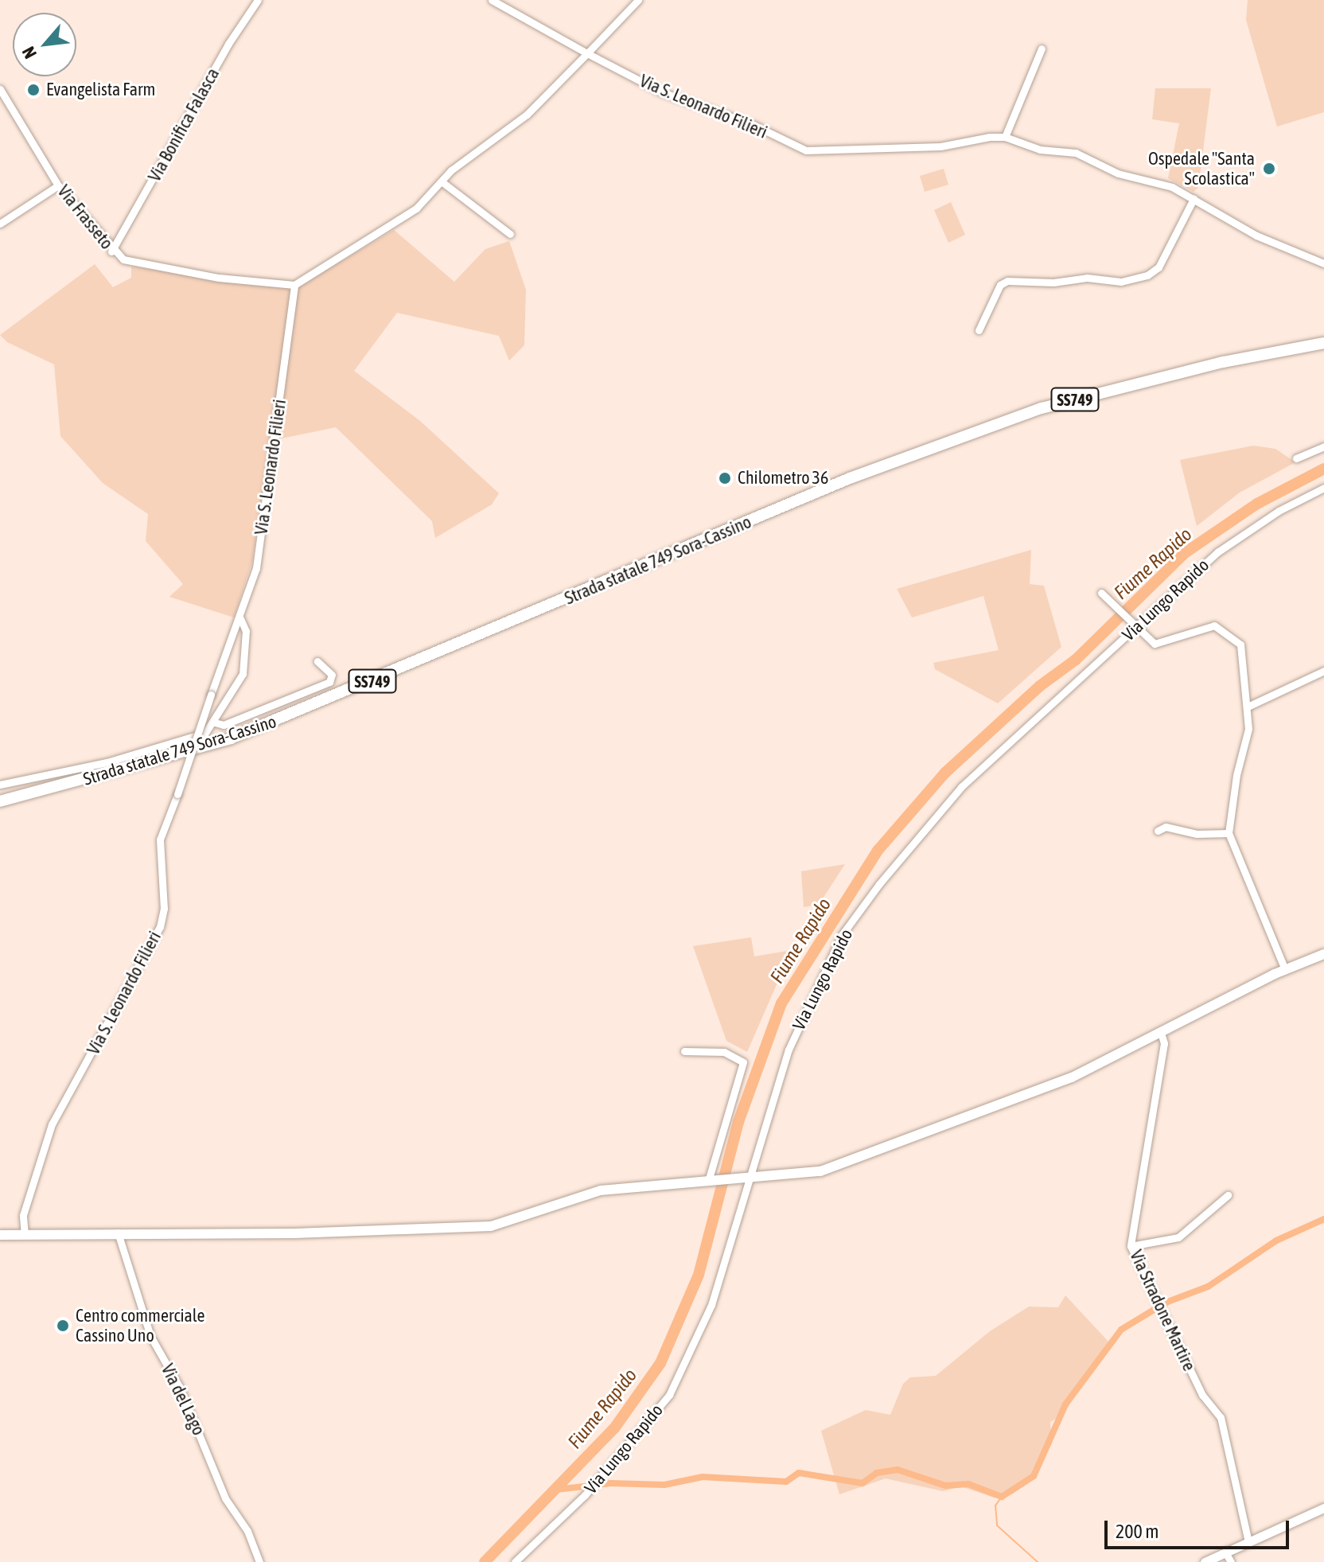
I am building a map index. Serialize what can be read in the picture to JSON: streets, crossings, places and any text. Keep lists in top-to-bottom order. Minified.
{"streets":{"highway":["SS749","Strada statale 749 Sora-Cassino"],"street":["Via S. Leonardo Filieri","Via Bonifica Falasca","Via Frasseto","Via Lungo Rapido","Via Stradone Martire","Via del Lago"]},"crossings":[["Via S. Leonardo Filieri","Via Frasseto"],["Via Bonifica Falasca","Via Frasseto"]],"water":["Fiume Rapido"],"places":["Evangelista Farm","Ospedale \"Santa Scolastica\"","Chilometro 36","Centro commerciale Cassino Uno"],"scale_bar":"200 m","north":"bottom left"}
